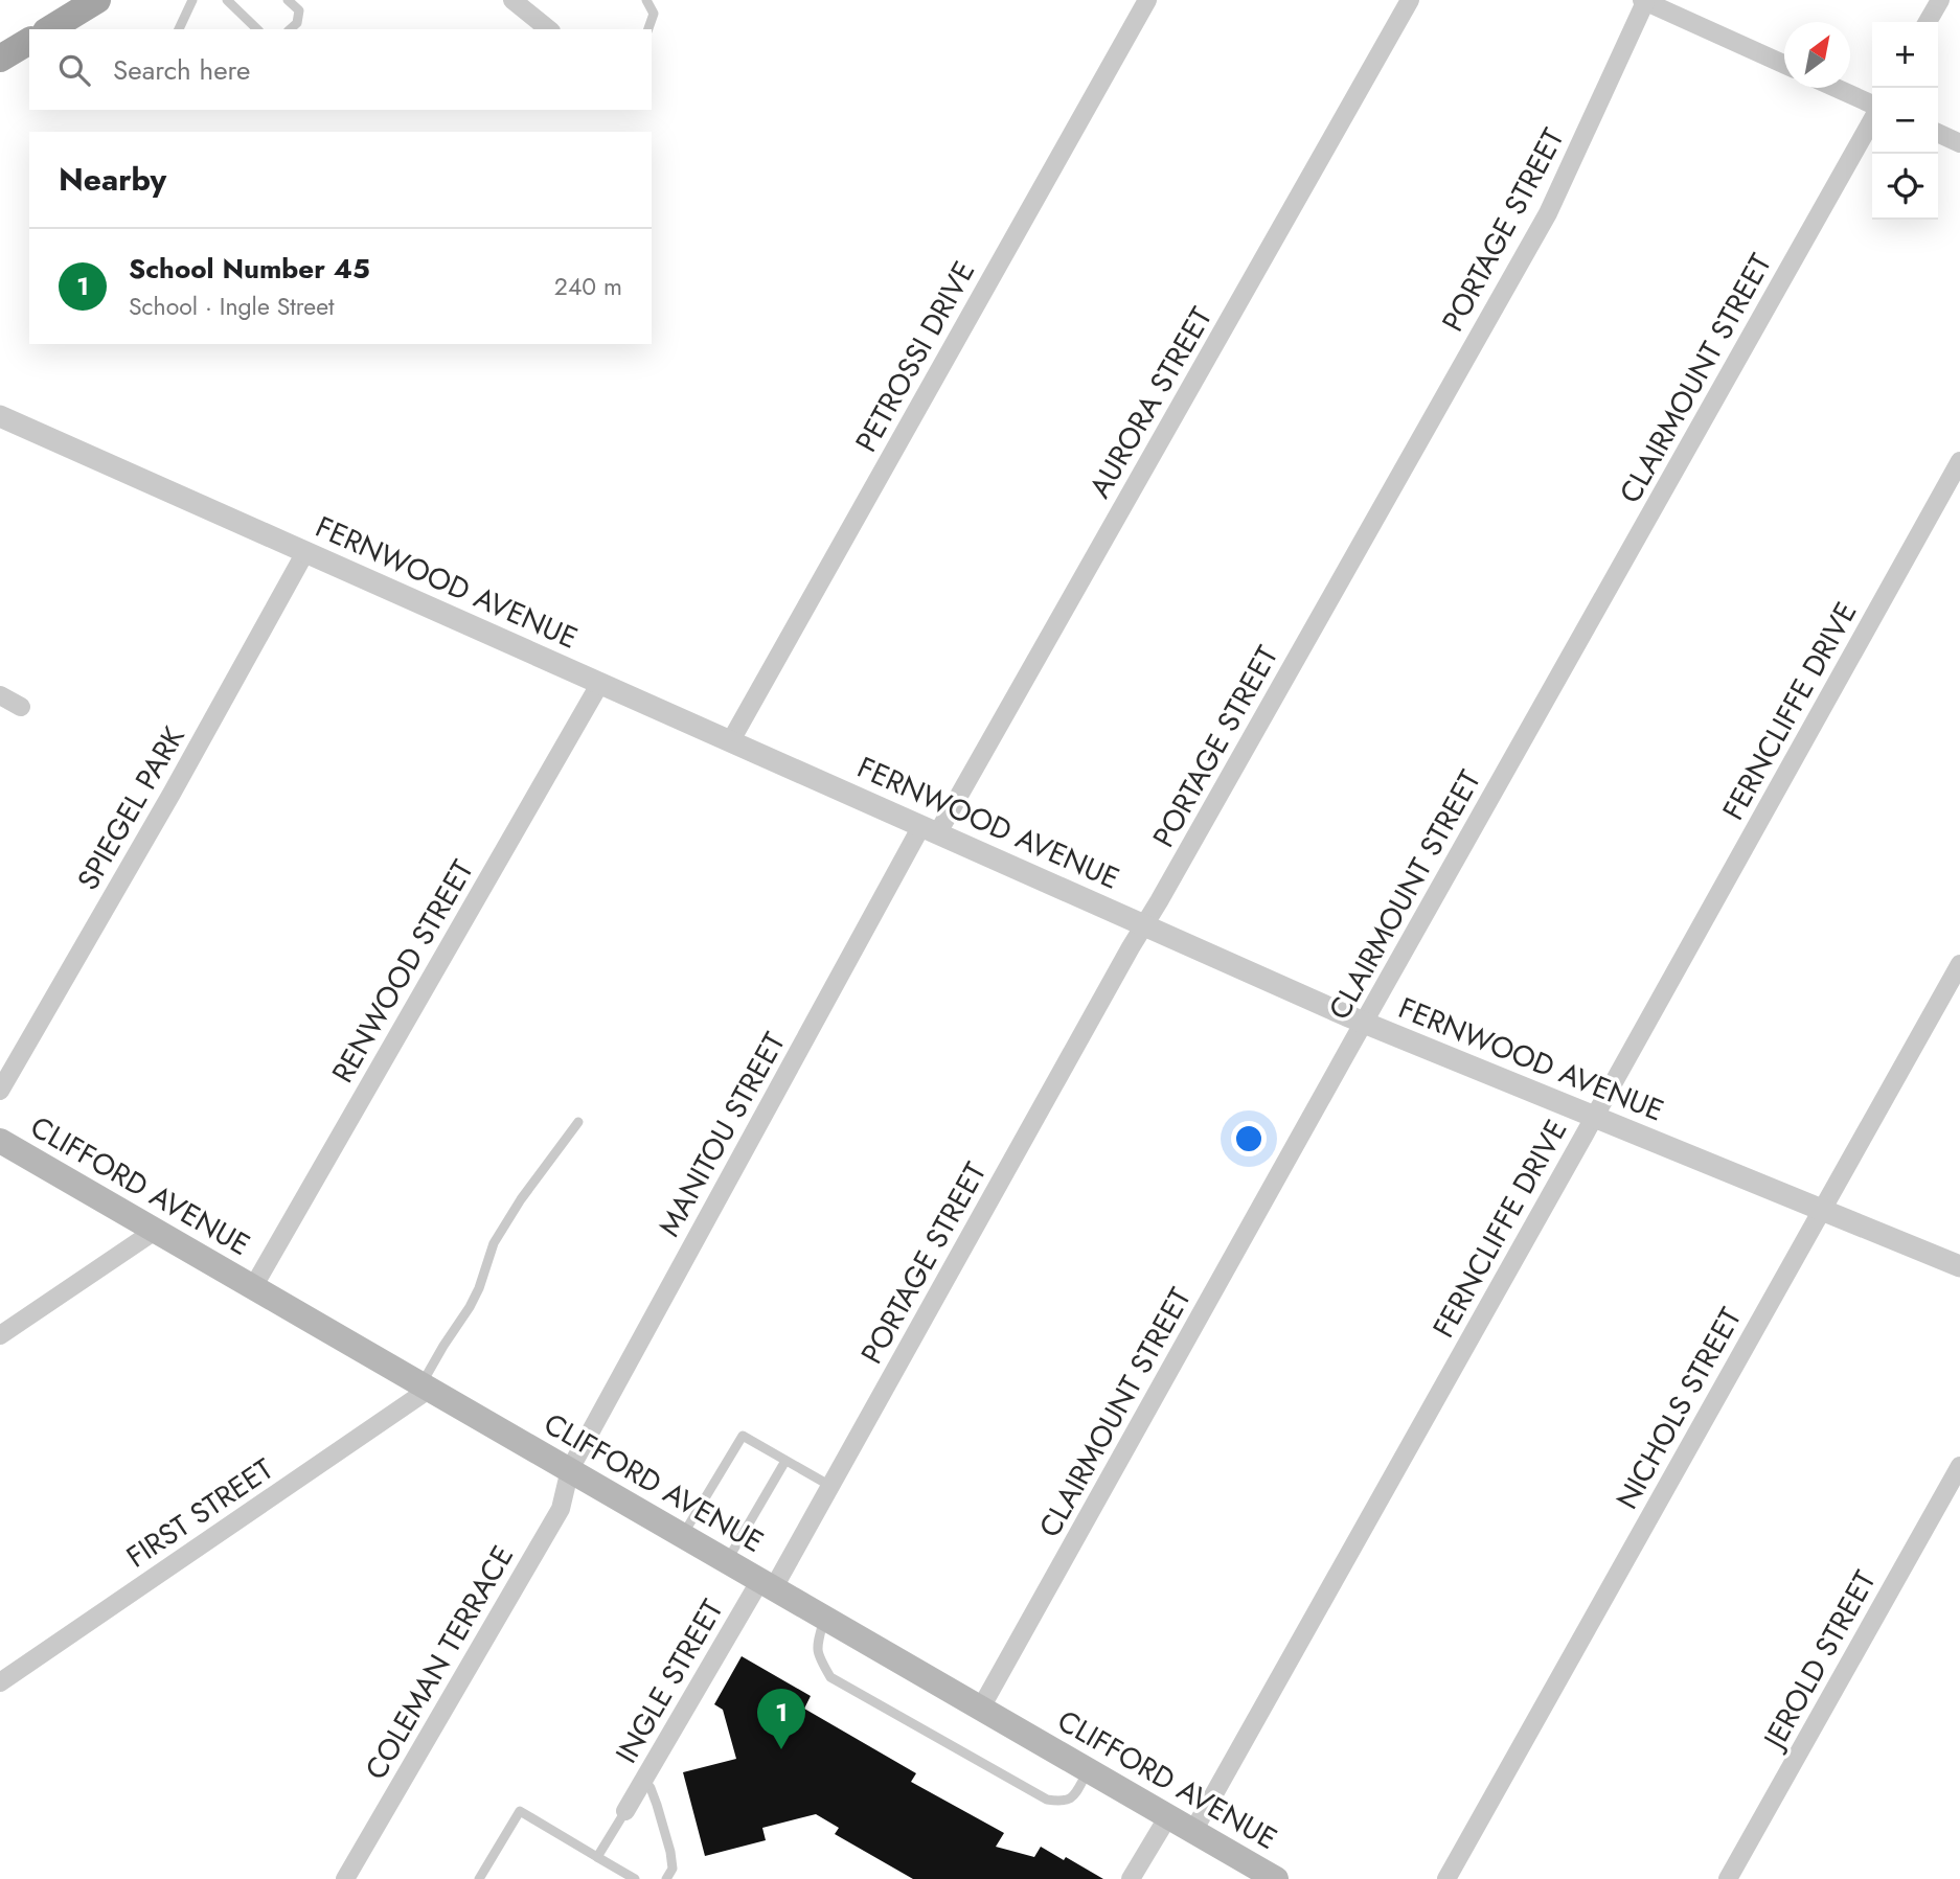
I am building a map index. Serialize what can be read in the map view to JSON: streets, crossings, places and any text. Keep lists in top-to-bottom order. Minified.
{"streets":{"main road":["CLIFFORD AVENUE"],"street":["PORTAGE STREET","PETROSSI DRIVE","CLAIRMOUNT STREET","AURORA STREET","FERNWOOD AVENUE","FERNCLIFFE DRIVE","SPIEGEL PARK","RENWOOD STREET","MANITOU STREET","NICHOLS STREET","FIRST STREET","JEROLD STREET","COLEMAN TERRACE","INGLE STREET"]},"crossings":[["PORTAGE STREET","FERNWOOD AVENUE"],["PORTAGE STREET","CLIFFORD AVENUE"],["PORTAGE STREET","INGLE STREET"],["PETROSSI DRIVE","FERNWOOD AVENUE"],["CLAIRMOUNT STREET","FERNWOOD AVENUE"],["CLAIRMOUNT STREET","CLIFFORD AVENUE"],["AURORA STREET","FERNWOOD AVENUE"],["AURORA STREET","MANITOU STREET"],["FERNWOOD AVENUE","FERNCLIFFE DRIVE"],["FERNWOOD AVENUE","SPIEGEL PARK"],["FERNWOOD AVENUE","RENWOOD STREET"],["FERNWOOD AVENUE","MANITOU STREET"],["FERNWOOD AVENUE","NICHOLS STREET"],["FERNCLIFFE DRIVE","CLIFFORD AVENUE"],["RENWOOD STREET","CLIFFORD AVENUE"],["MANITOU STREET","CLIFFORD AVENUE"],["MANITOU STREET","COLEMAN TERRACE"],["CLIFFORD AVENUE","FIRST STREET"],["CLIFFORD AVENUE","COLEMAN TERRACE"],["CLIFFORD AVENUE","INGLE STREET"]],"north":"top right","page":{"map_buttons":["+","−"],"search":"Search here","heading":"Nearby","list":[{"mark":"1","name":"School Number 45","note":"School · Ingle Street","value":"240 m"}],"pins":"1"}}
